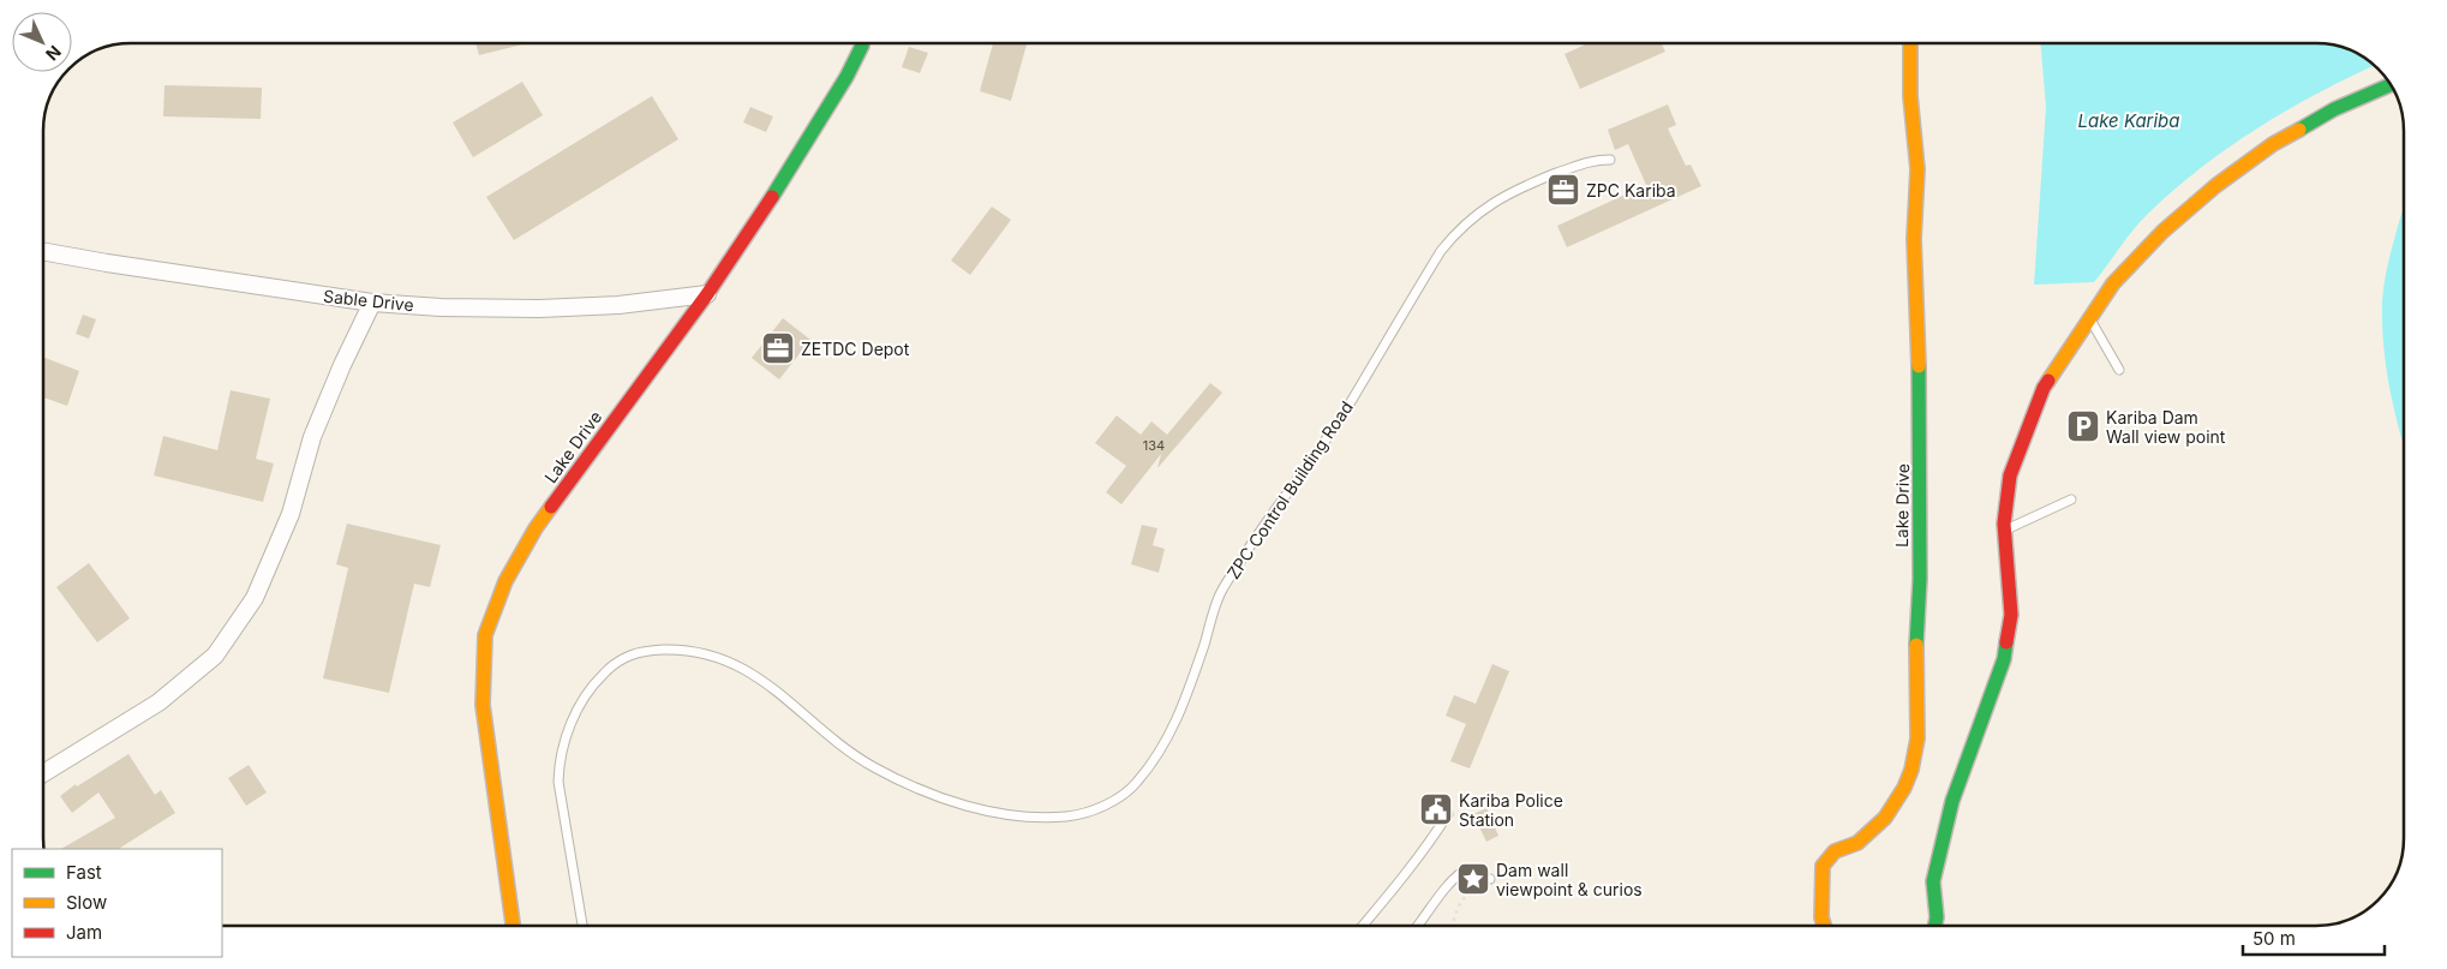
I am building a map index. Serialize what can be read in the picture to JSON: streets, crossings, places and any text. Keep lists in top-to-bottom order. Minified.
{"streets":{"main road":["Lake Drive"],"street":["Sable Drive"],"lane":["ZPC Control Building Road"]},"crossings":[["Sable Drive","Lake Drive"]],"water":["Lake Kariba"],"places":{"office":["ZPC Kariba","ZETDC Depot"],"parking":["Kariba Dam Wall view point"],"public building":["Kariba Police Station"],"place":["Dam wall viewpoint & curios"]},"house_numbers":["134"],"legend":["Fast","Slow","Jam"],"scale_bar":"50 m","north":"bottom right"}
